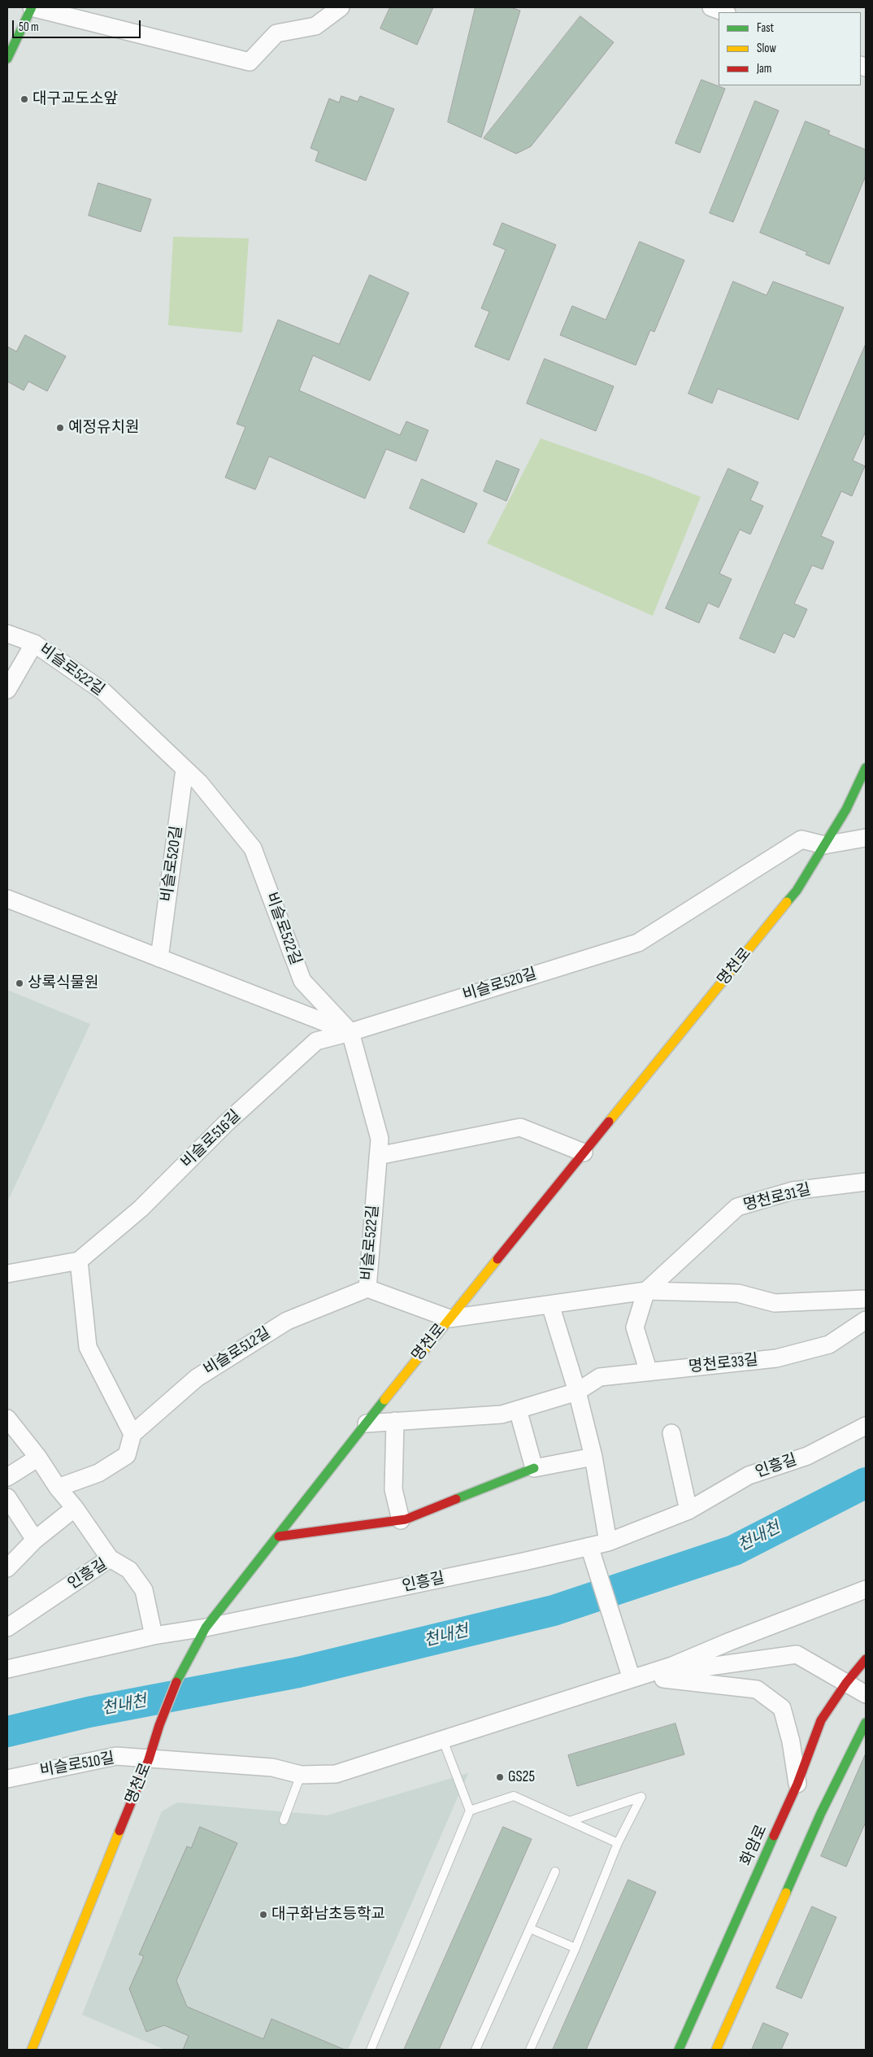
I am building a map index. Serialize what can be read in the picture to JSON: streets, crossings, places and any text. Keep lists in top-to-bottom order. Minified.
{"streets":{"street":["비슬로522길","비슬로520길","명천로","비슬로516길","명천로31길","비슬로512길","명천로33길","인흥길","비슬로510길","화암로"]},"crossings":[["비슬로522길","비슬로520길"],["비슬로522길","비슬로516길"],["비슬로522길","비슬로512길"],["비슬로520길","명천로"],["비슬로520길","비슬로516길"],["명천로","명천로33길"],["명천로","인흥길"],["명천로","비슬로510길"]],"water":["천내천"],"places":["대구교도소앞","예정유치원","상록식물원","GS25","대구화남초등학교"],"legend":["Fast","Slow","Jam"],"scale_bar":"50 m"}
